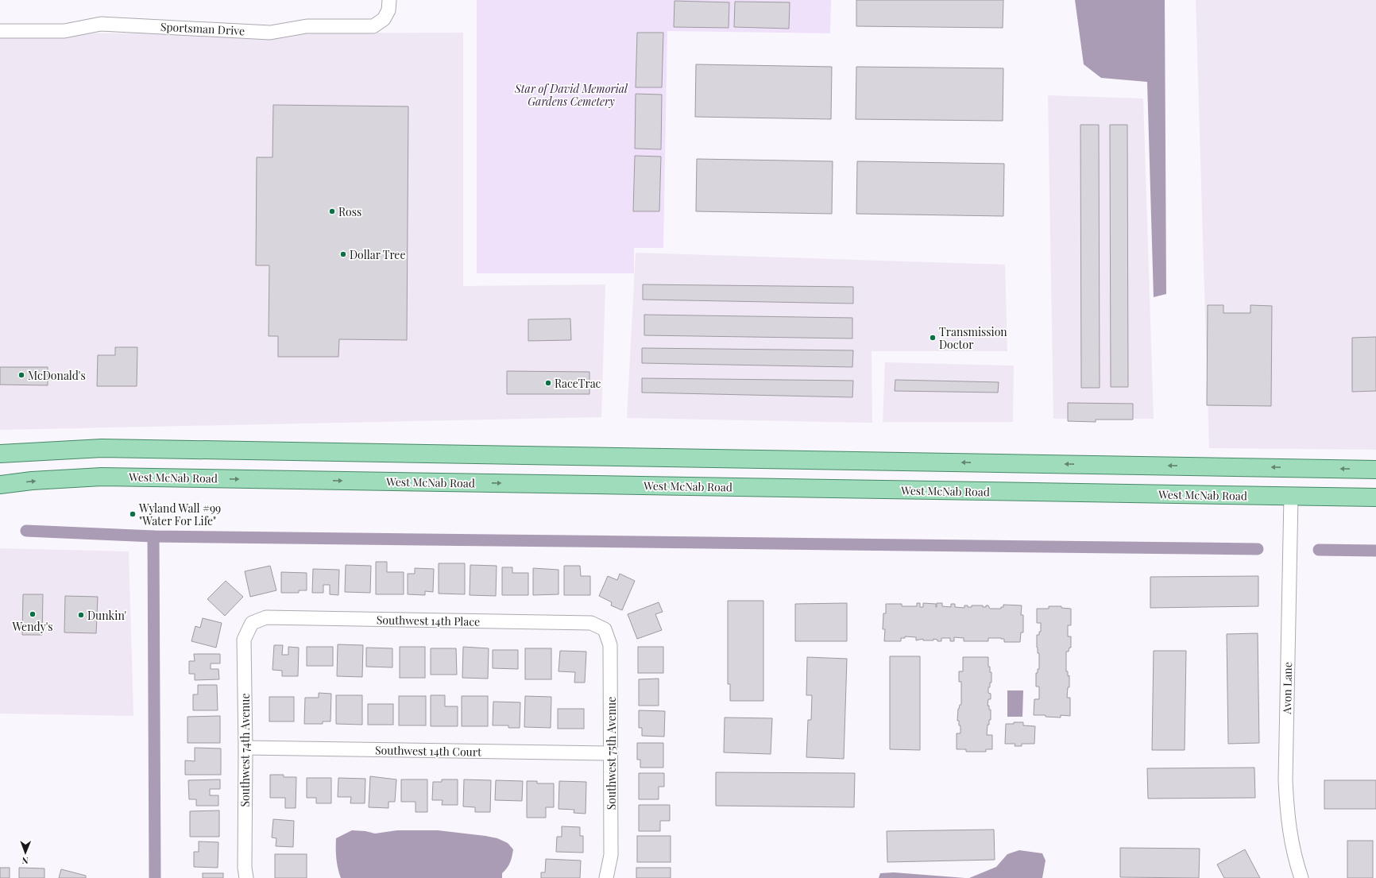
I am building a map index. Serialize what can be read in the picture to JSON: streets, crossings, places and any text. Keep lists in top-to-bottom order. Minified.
{"streets":{"main road":["West McNab Road"],"street":["Sportsman Drive","Southwest 14th Place","Avon Lane","Southwest 74th Avenue","Southwest 14th Court","Southwest 75th Avenue"]},"crossings":[["West McNab Road","Avon Lane"],["Southwest 14th Place","Southwest 74th Avenue"],["Southwest 14th Place","Southwest 75th Avenue"],["Southwest 74th Avenue","Southwest 14th Court"],["Southwest 14th Court","Southwest 75th Avenue"]],"parks":["Star of David Memorial Gardens Cemetery"],"places":["Ross","Dollar Tree","Transmission Doctor","McDonald's","RaceTrac","Wyland Wall #99 \"Water For Life\"","Wendy's","Dunkin'"],"north":"bottom"}
